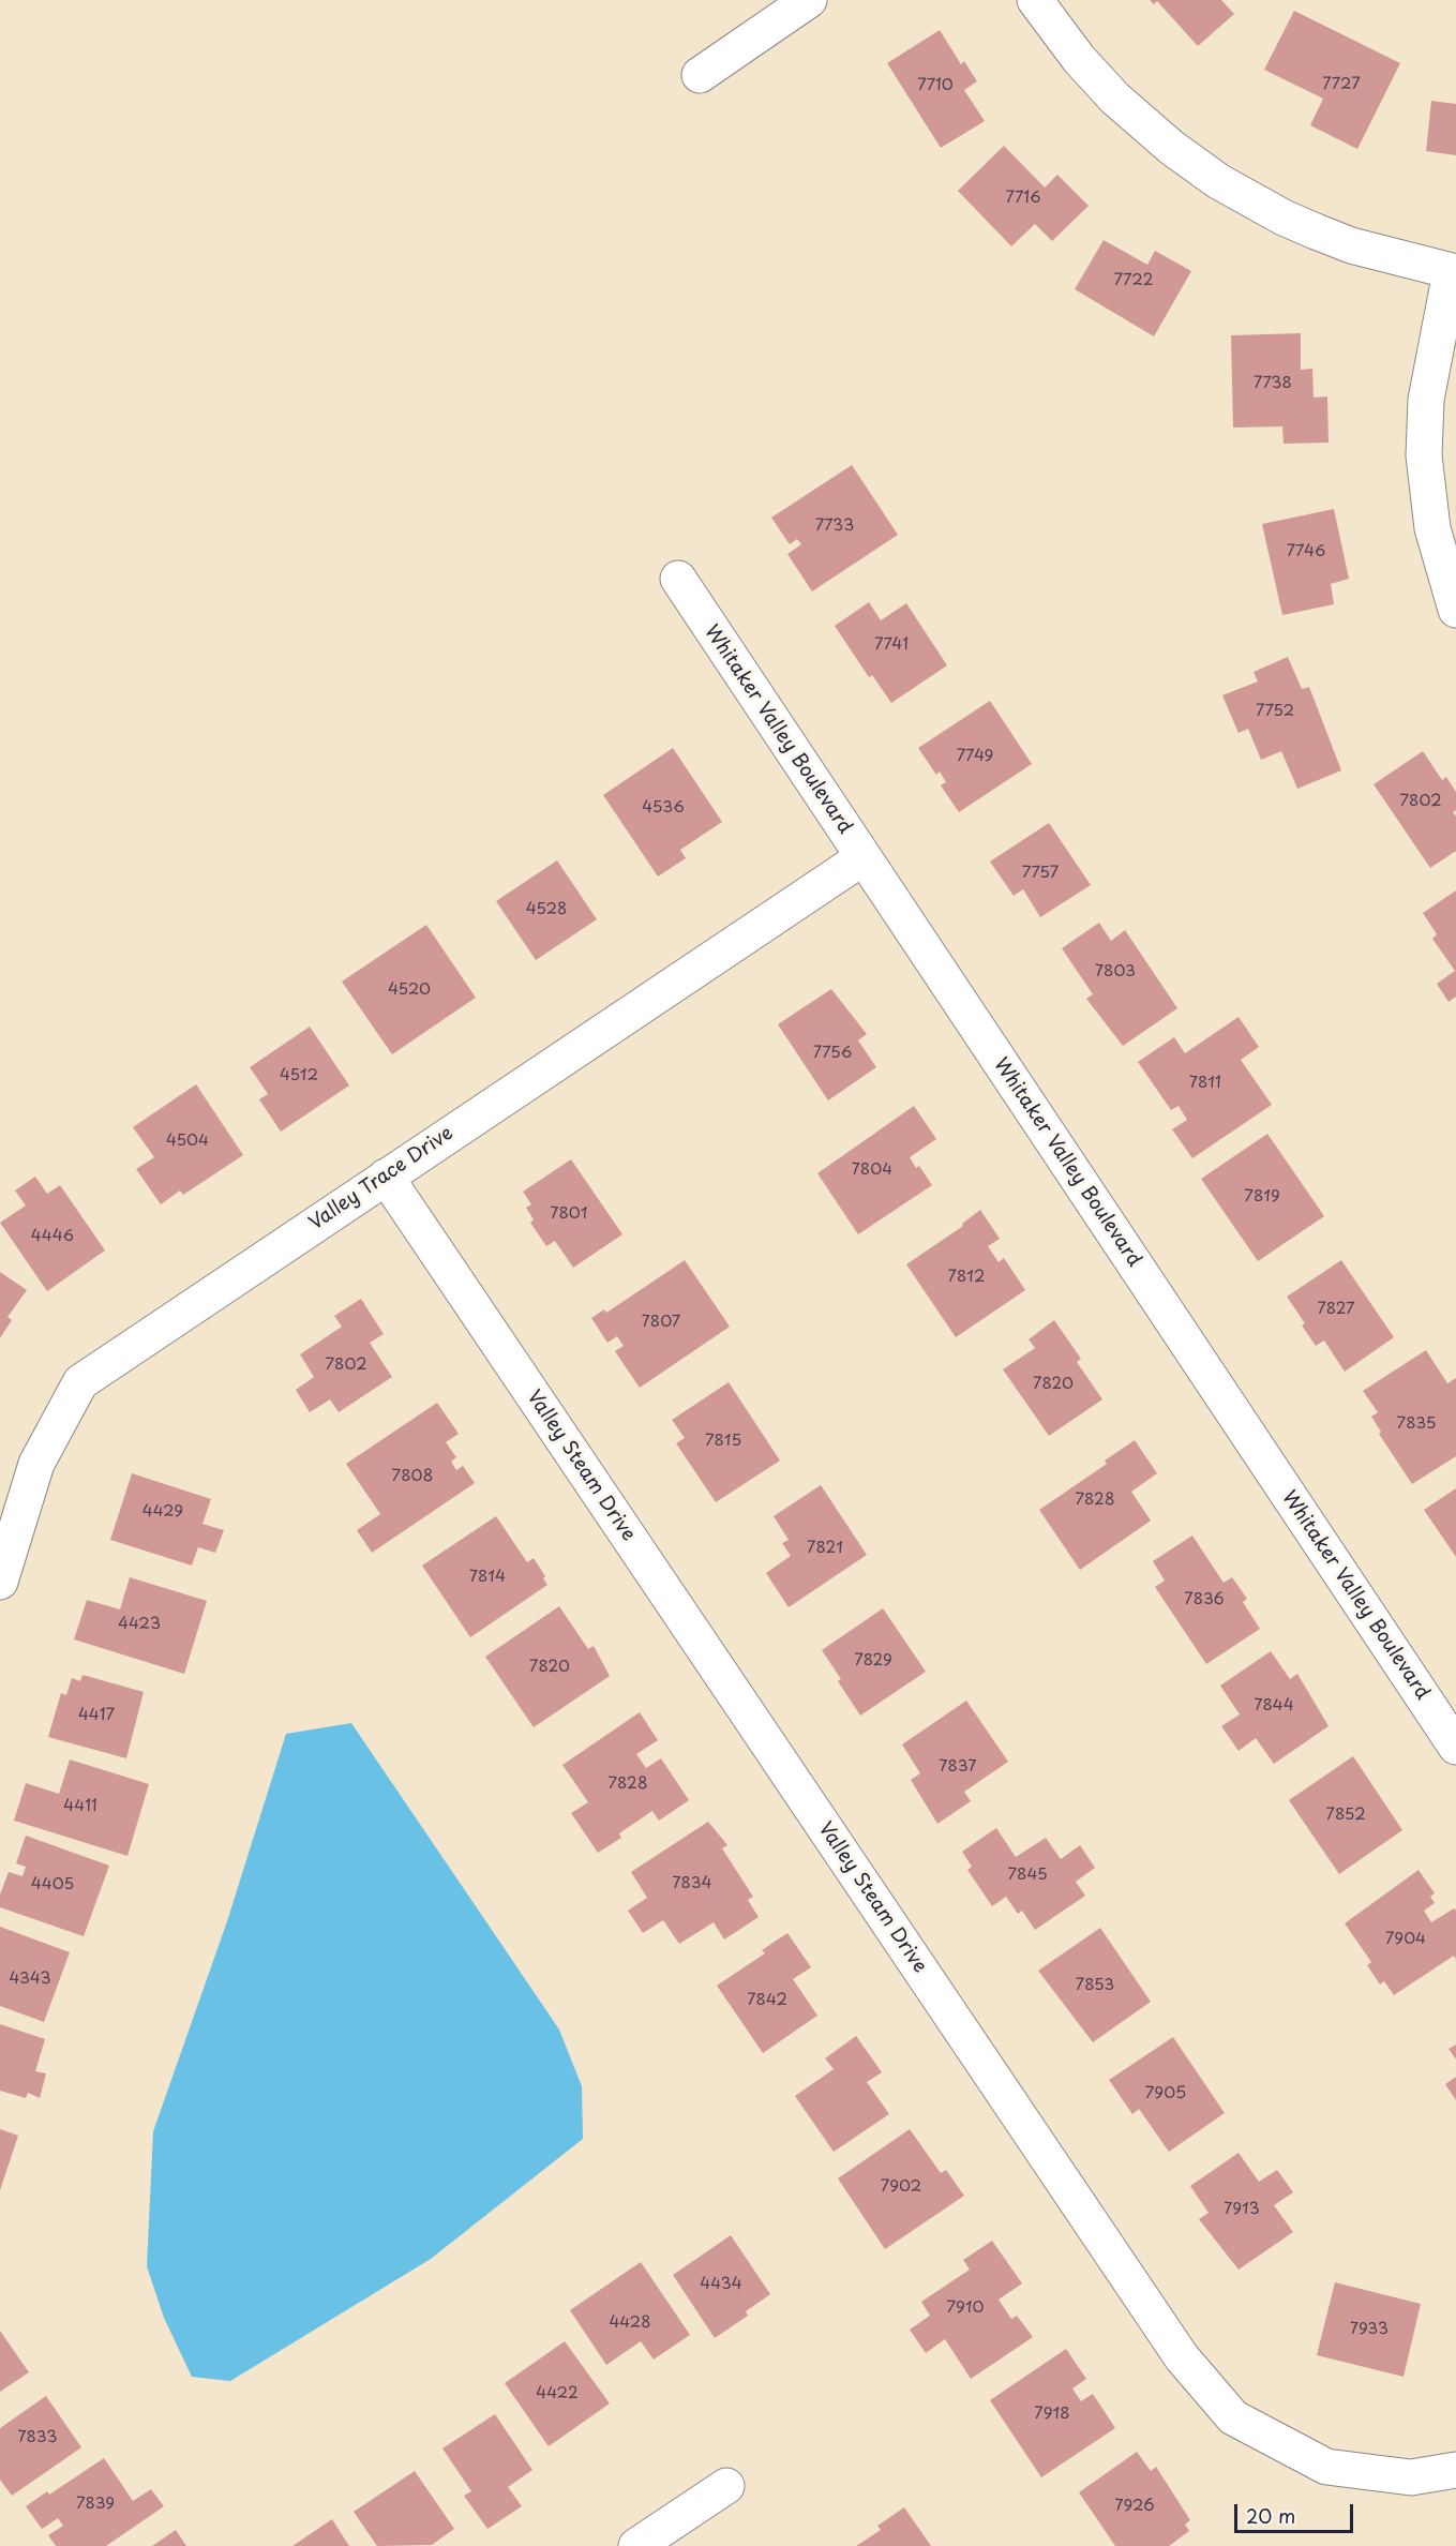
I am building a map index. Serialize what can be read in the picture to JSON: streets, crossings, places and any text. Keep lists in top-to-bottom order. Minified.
{"streets":{"street":["Whitaker Valley Boulevard","Valley Trace Drive","Valley Steam Drive"]},"crossings":[["Whitaker Valley Boulevard","Valley Trace Drive"],["Valley Trace Drive","Valley Steam Drive"]],"house_numbers":["7727","7710","7716","7722","7738","7733","7746","7741","7752","7749","7802","4536","7757","4528","7803","4520","7756","4512","7811","4504","7804","7819","7801","4446","7812","7827","7807","7802","7820","7835","7815","7808","7828","4429","7821","7814","7836","4423","7829","7820","7844","4417","7837","7828","4411","7852","7845","7834","4405","7904","4343","7853","7842","7905","7902","7913","4434","7910","4428","7933","4422","7918","7833","7839","7926"],"scale_bar":"20 m"}
